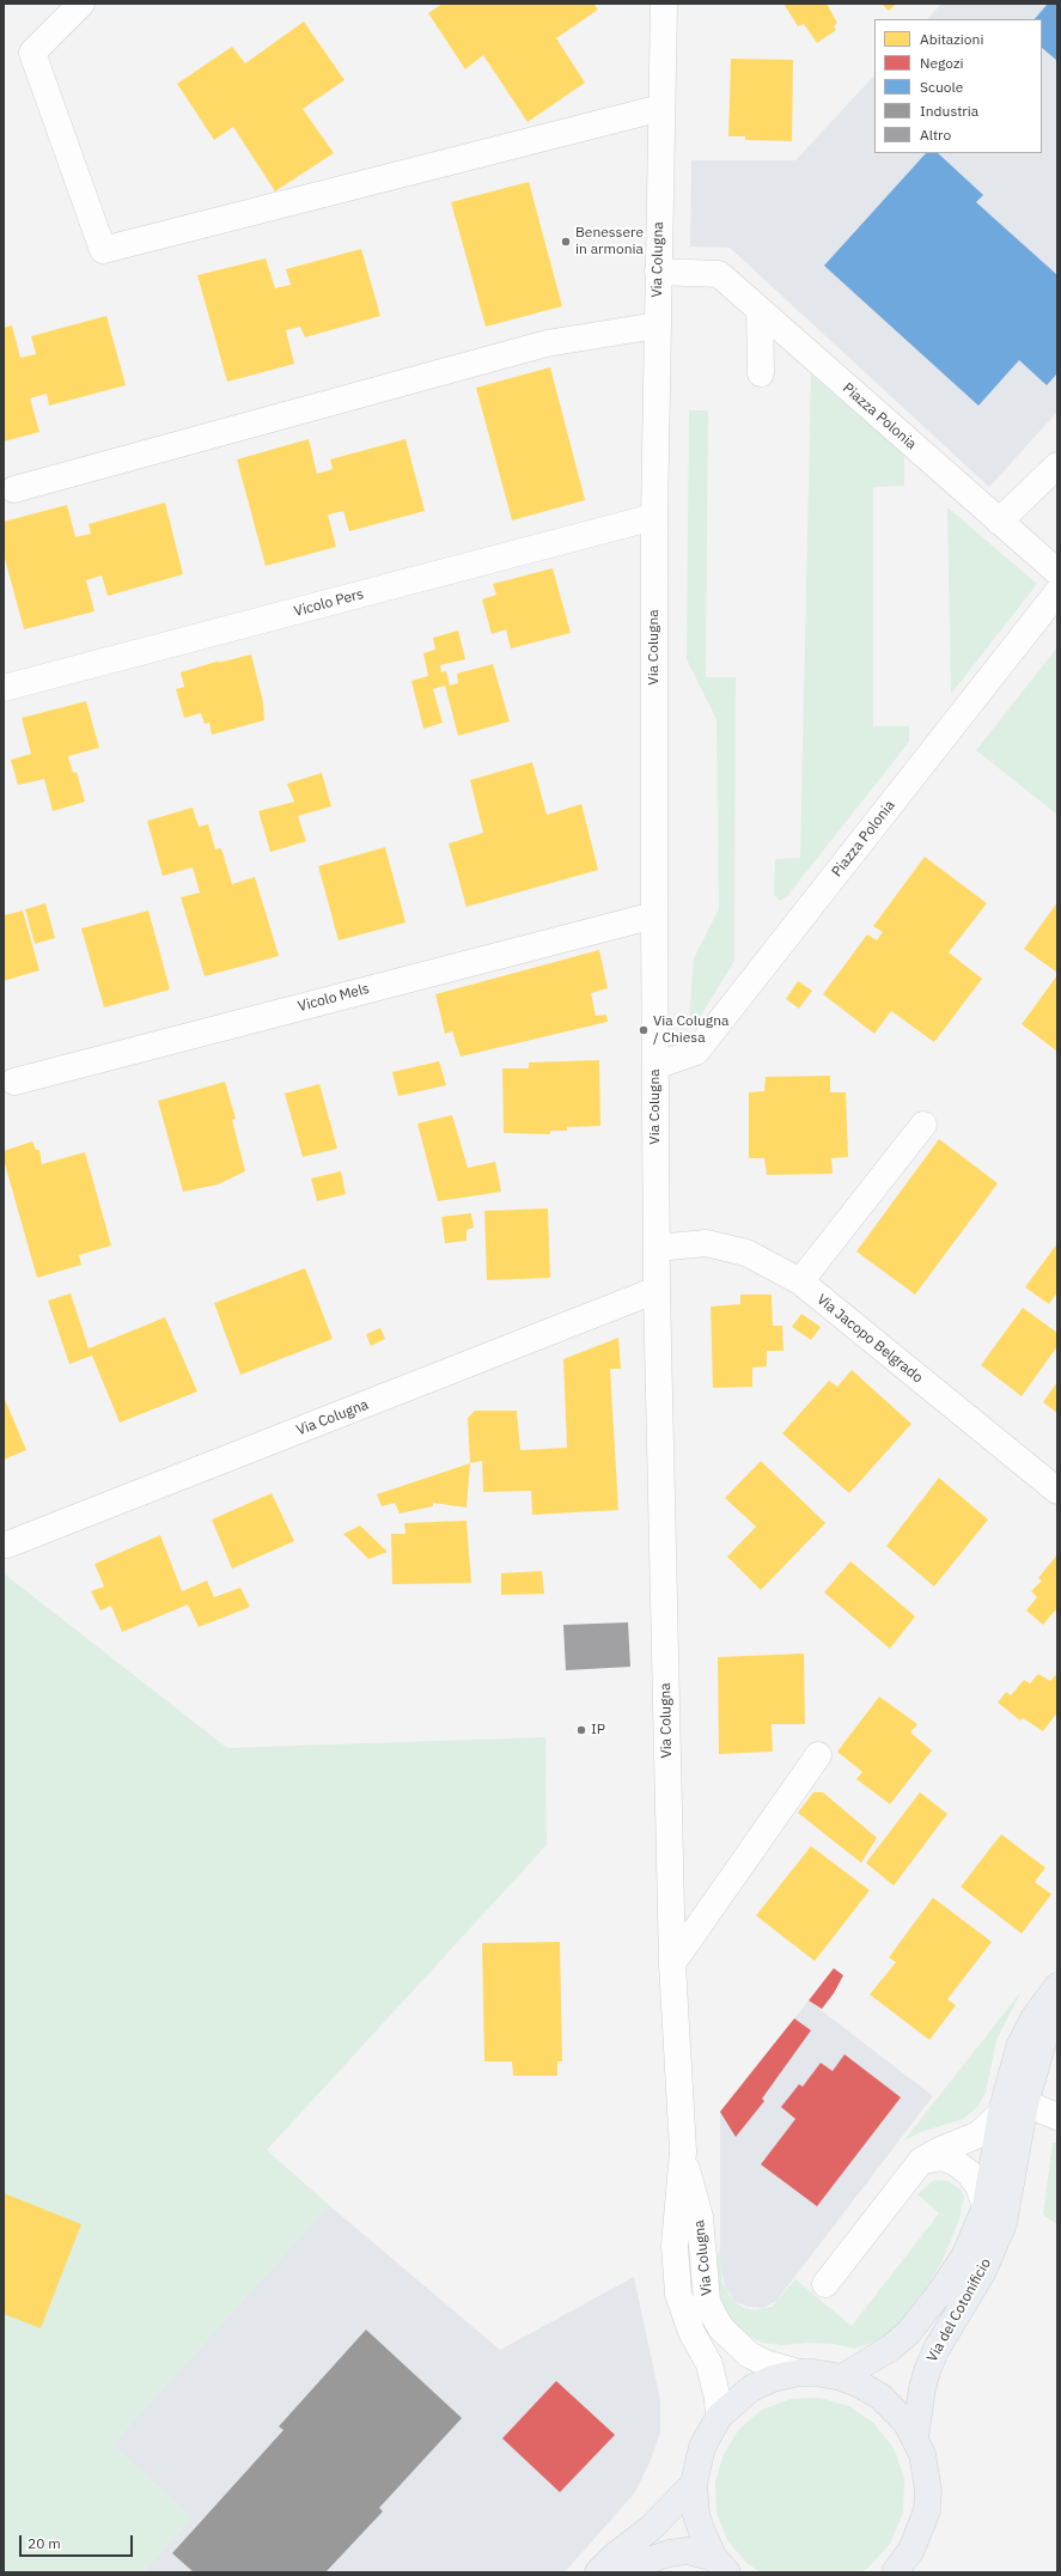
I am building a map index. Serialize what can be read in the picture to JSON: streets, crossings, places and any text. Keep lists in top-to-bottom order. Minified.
{"streets":{"main road":["Via del Cotonificio"],"street":["Via Colugna","Piazza Polonia","Vicolo Pers","Vicolo Mels","Via Jacopo Belgrado"]},"crossings":[["Via Colugna","Piazza Polonia"],["Via Colugna","Vicolo Pers"],["Via Colugna","Vicolo Mels"],["Via Colugna","Via Jacopo Belgrado"]],"places":["Benessere in armonia","Via Colugna / Chiesa","IP"],"legend":["Abitazioni","Negozi","Scuole","Industria","Altro"],"scale_bar":"20 m"}
